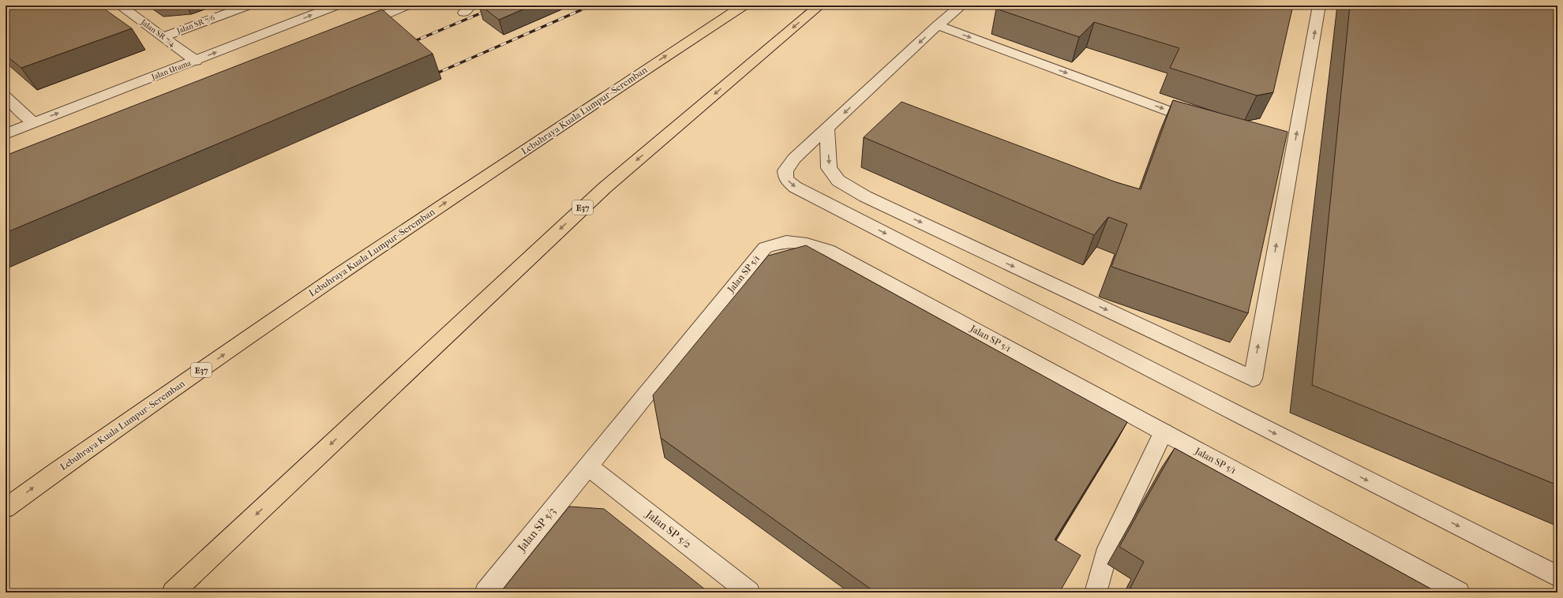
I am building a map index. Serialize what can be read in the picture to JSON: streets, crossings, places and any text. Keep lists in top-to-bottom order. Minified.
{"streets":{"highway":["Lebuhraya Kuala Lumpur–Seremban","E37"],"street":["Jalan SR 7/6","Jalan SR 7/4","Jalan Utama","Jalan SP 5/1","Jalan SP 5/3","Jalan SP 5/2"]},"crossings":[["Jalan SR 7/6","Jalan SR 7/4"],["Jalan SR 7/4","Jalan Utama"],["Jalan SP 5/1","Jalan SP 5/3"],["Jalan SP 5/1","Jalan SP 5/2"],["Jalan SP 5/3","Jalan SP 5/2"]],"one_way":["Jalan Utama"]}
